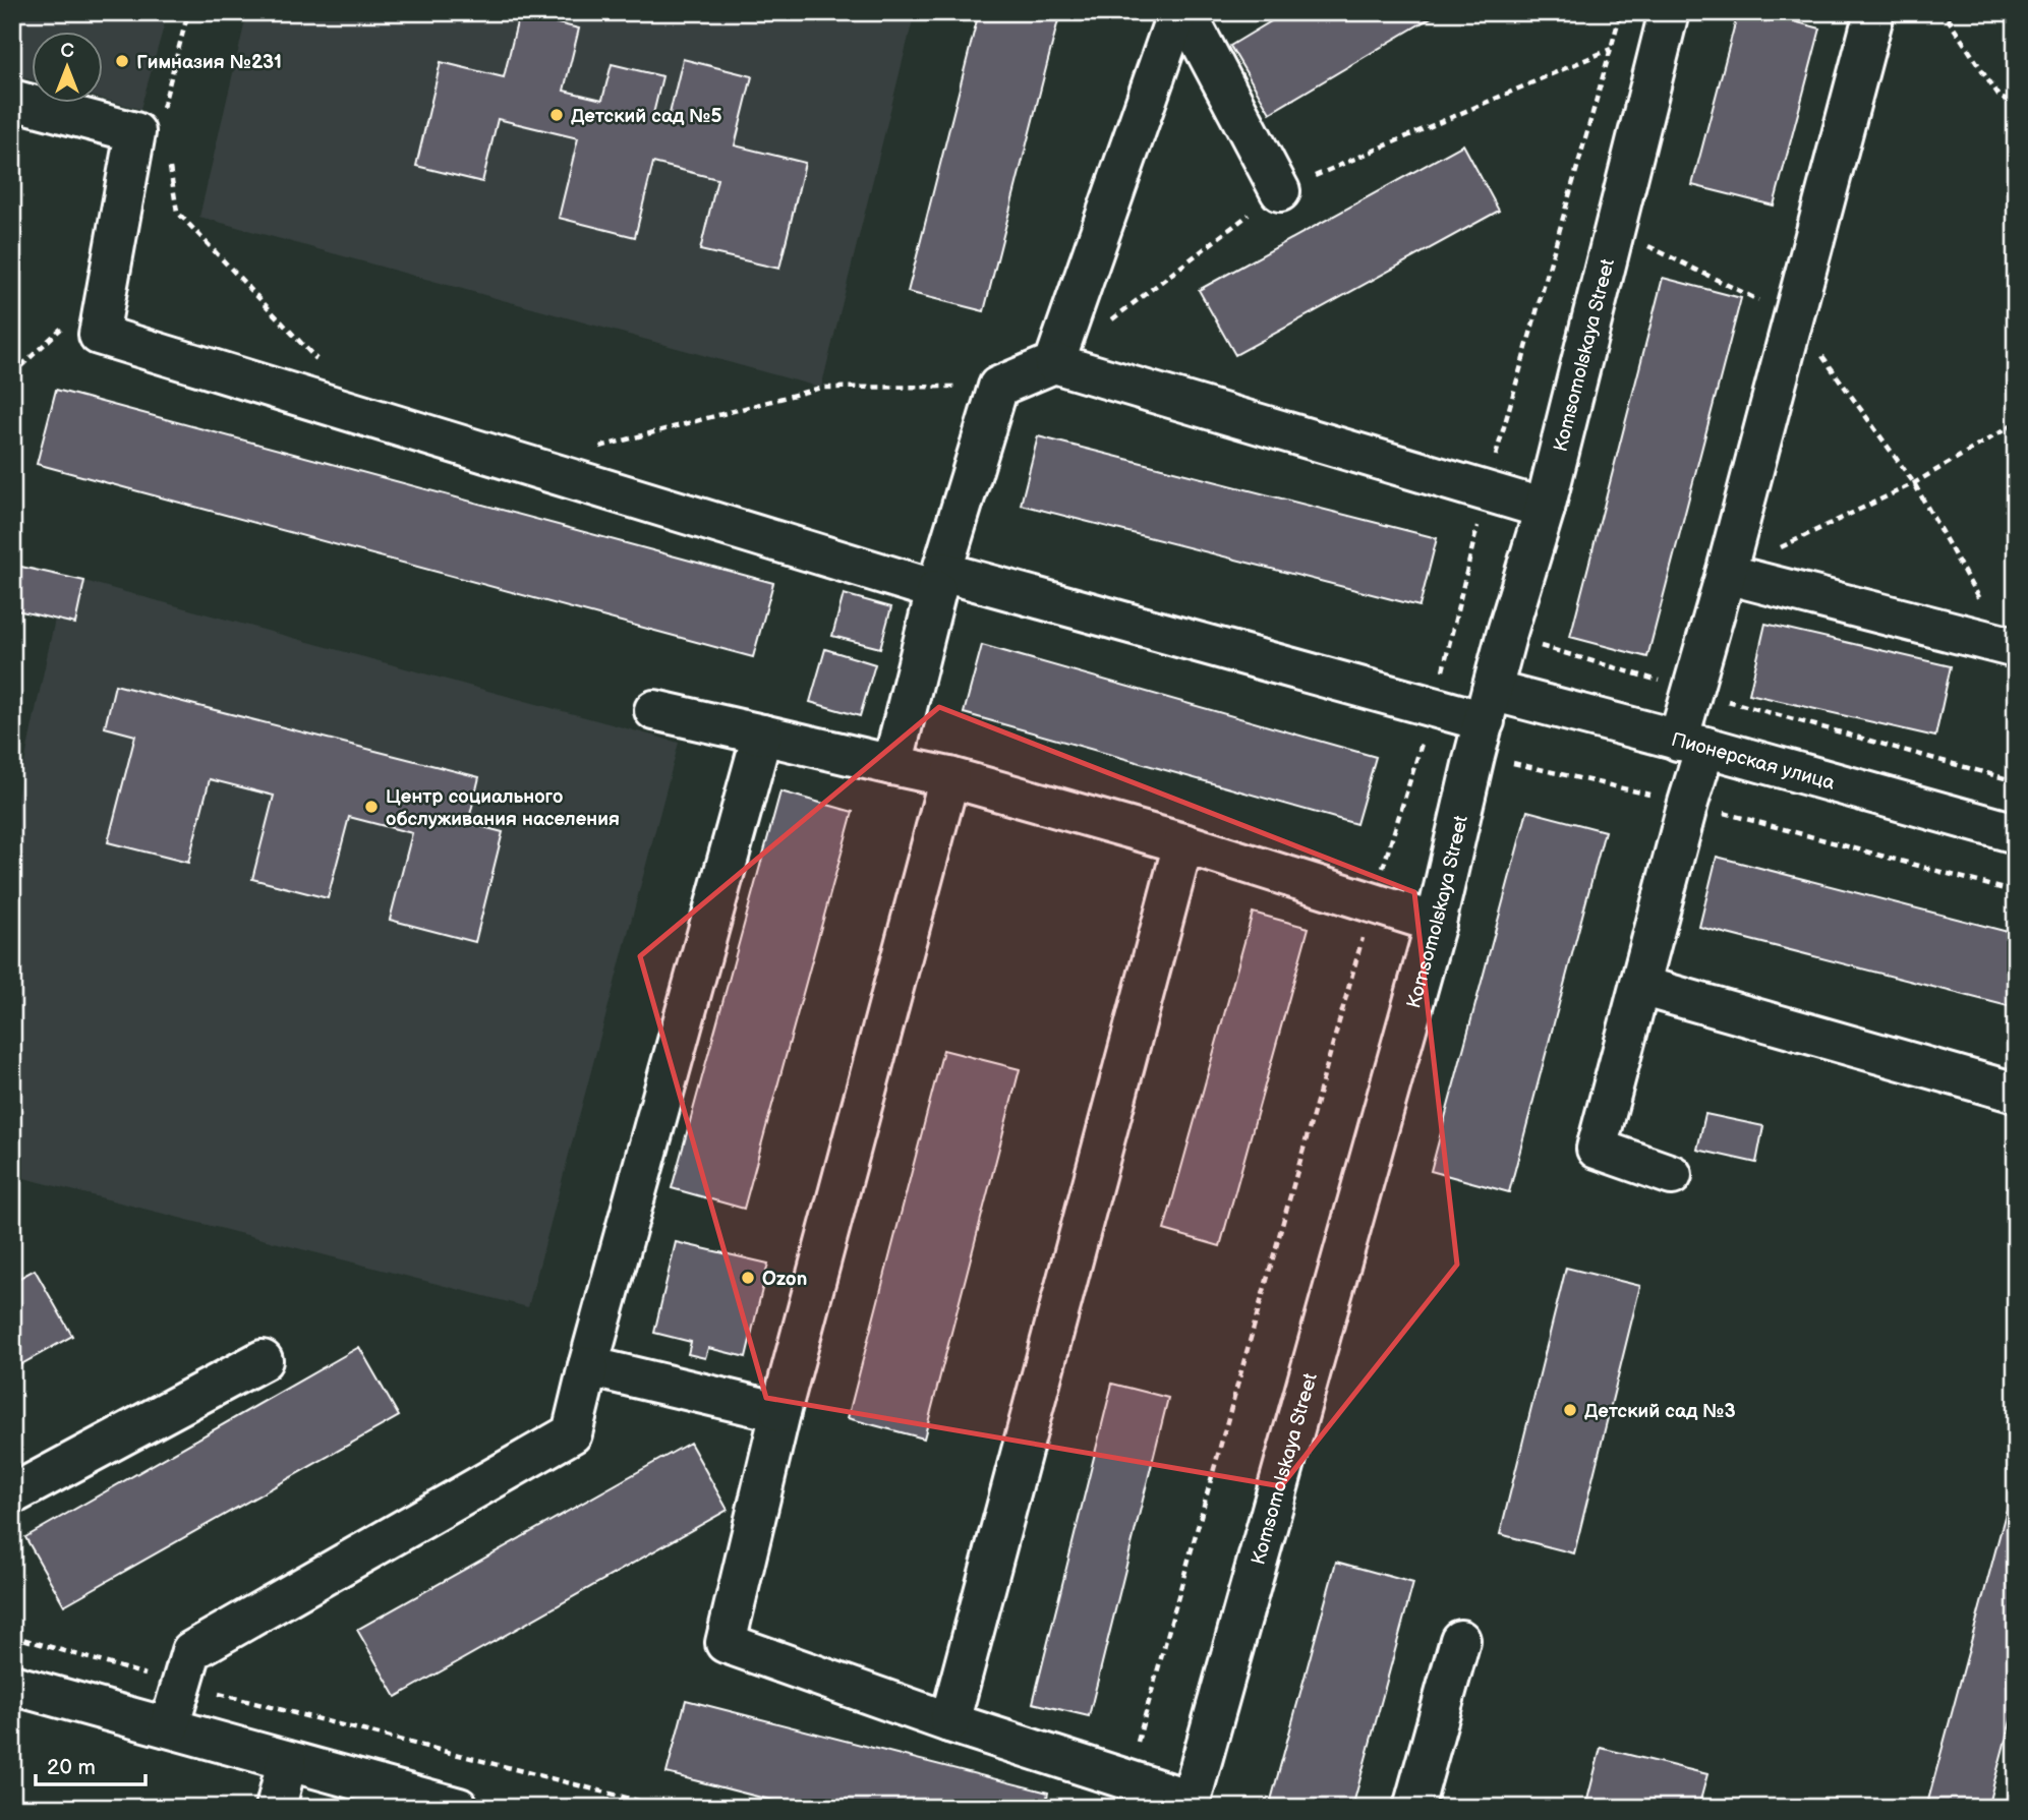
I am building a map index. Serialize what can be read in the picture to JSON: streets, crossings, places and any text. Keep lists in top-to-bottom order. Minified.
{"streets":{"street":["Komsomolskaya Street","Пионерская улица"]},"crossings":[["Komsomolskaya Street","Пионерская улица"]],"places":["Гимназия №231","Детский сад №5","Центр социального обслуживания населения","Ozon","Детский сад №3"],"scale_bar":"20 m","north":"top"}
